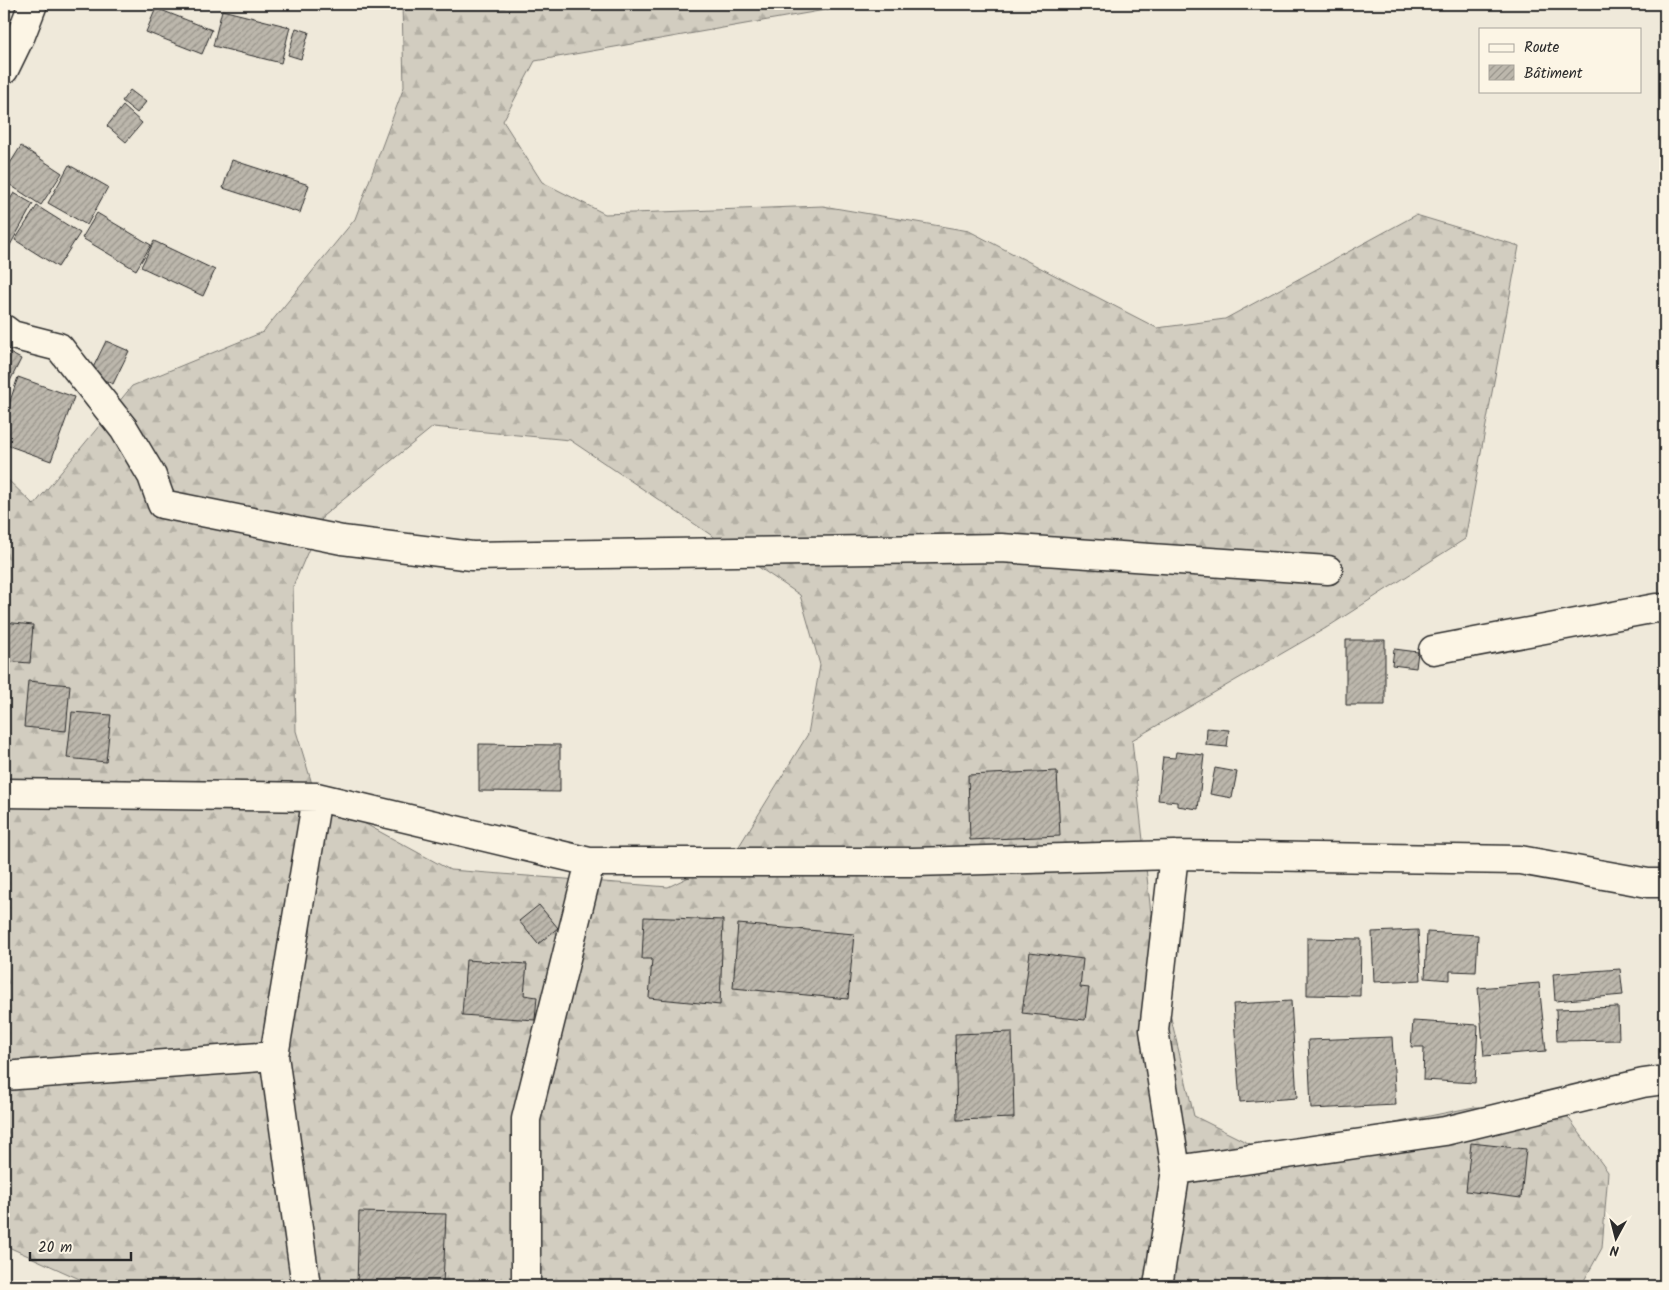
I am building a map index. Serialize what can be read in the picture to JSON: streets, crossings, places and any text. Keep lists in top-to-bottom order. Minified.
{"legend":["Route","Bâtiment"],"scale_bar":"20 m","north":"bottom"}
